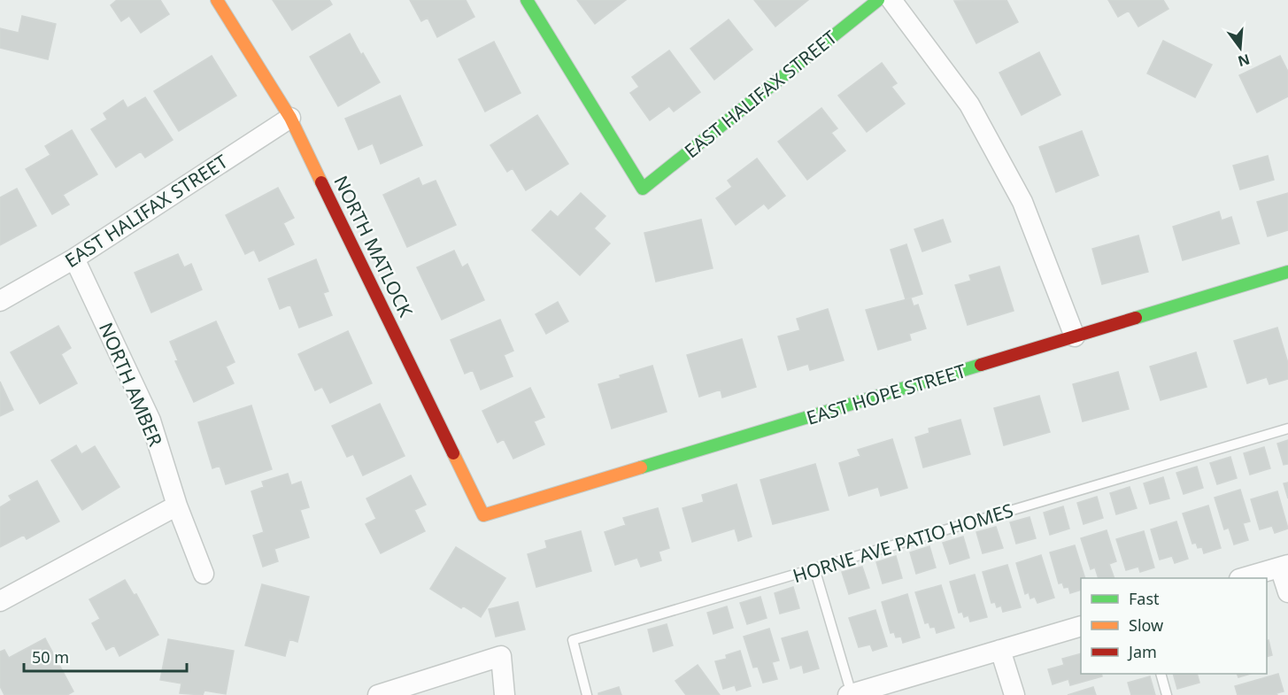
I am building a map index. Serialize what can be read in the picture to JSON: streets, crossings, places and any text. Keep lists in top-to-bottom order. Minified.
{"streets":{"street":["EAST HALIFAX STREET","NORTH MATLOCK","NORTH AMBER","EAST HOPE STREET"],"lane":["HORNE AVE PATIO HOMES"]},"crossings":[["EAST HALIFAX STREET","NORTH MATLOCK"],["EAST HALIFAX STREET","NORTH AMBER"],["NORTH MATLOCK","EAST HOPE STREET"]],"legend":["Fast","Slow","Jam"],"scale_bar":"50 m","north":"bottom"}
